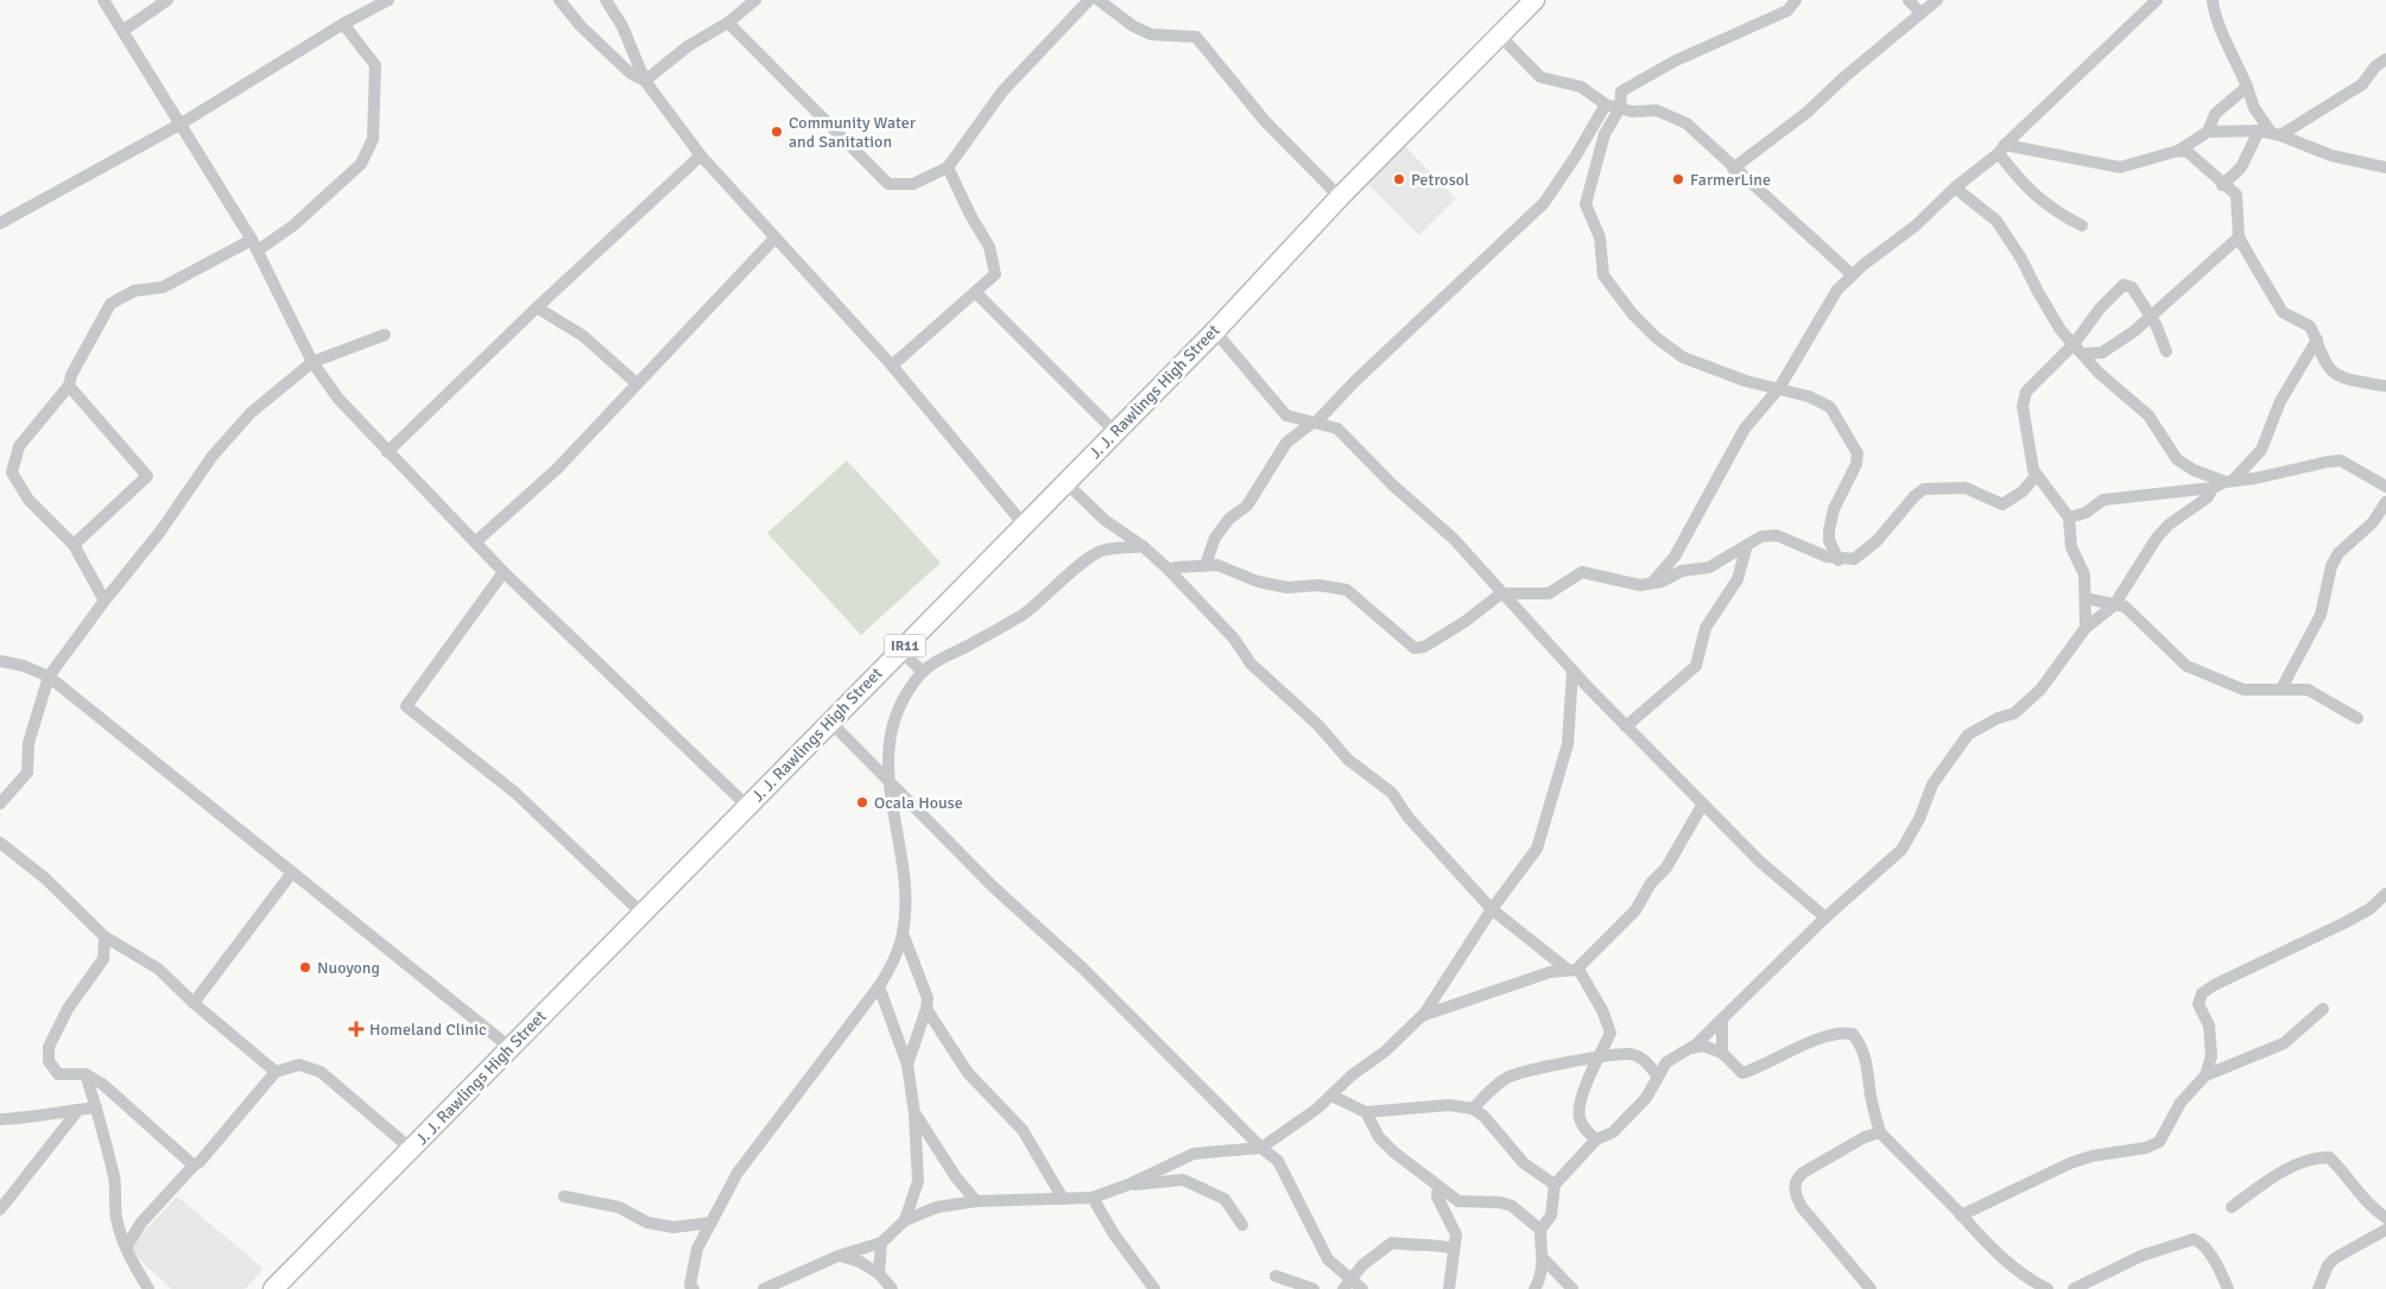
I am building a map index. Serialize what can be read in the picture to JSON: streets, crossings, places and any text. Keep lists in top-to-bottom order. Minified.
{"streets":{"main road":["J. J. Rawlings High Street","IR11"]},"places":{"other":["Community Water and Sanitation","Petrosol","FarmerLine","Ocala House","Nuoyong"],"health":["Homeland Clinic"]}}
